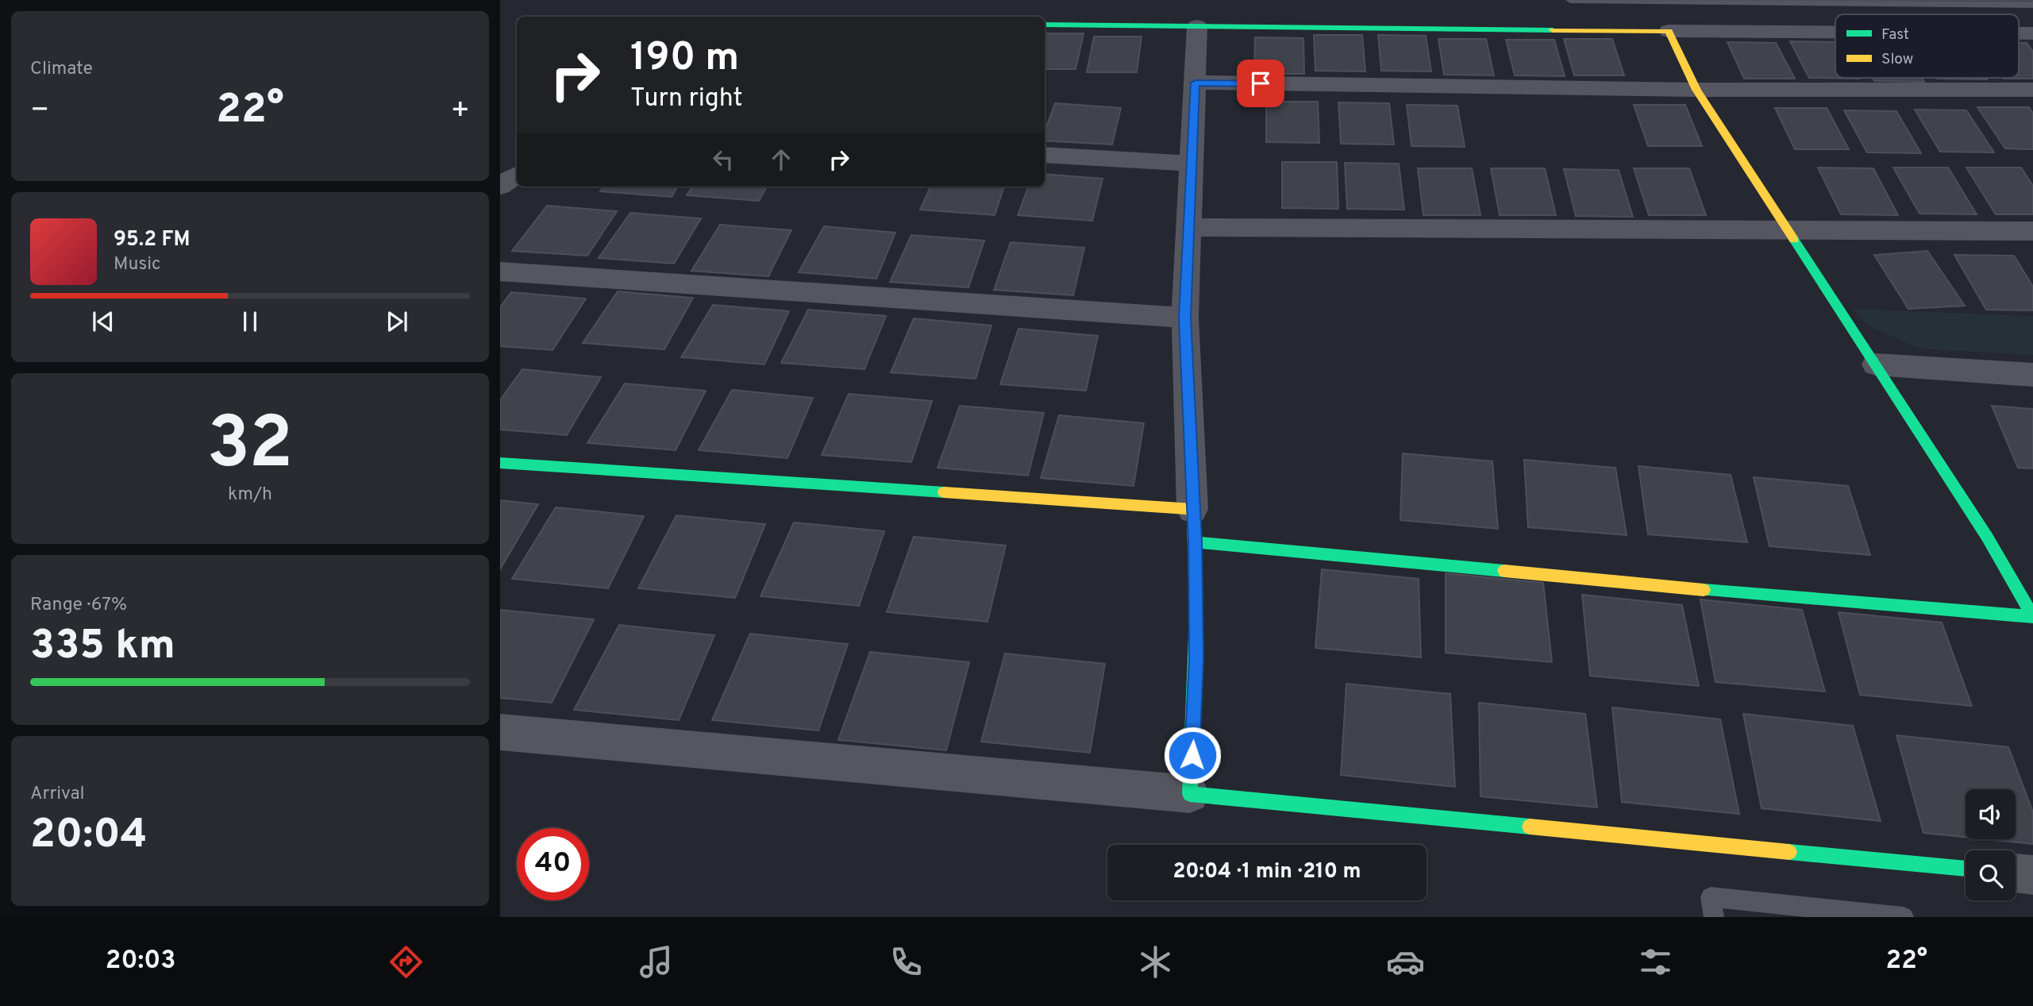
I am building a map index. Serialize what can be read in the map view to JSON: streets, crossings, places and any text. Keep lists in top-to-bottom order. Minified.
{"legend":["Fast","Slow"],"page":{"tile":["Climate",["32","km/h"],["Range · 67%","335 km"],["Arrival","20:04"]],"turn":["190 m","Turn right"],"heat":["−","22°","+"],"song":["95.2 FM","Music"],"limit":"40","trip":"20:04 · 1 min · 210 m","tabs":["20:03","22°"]}}
